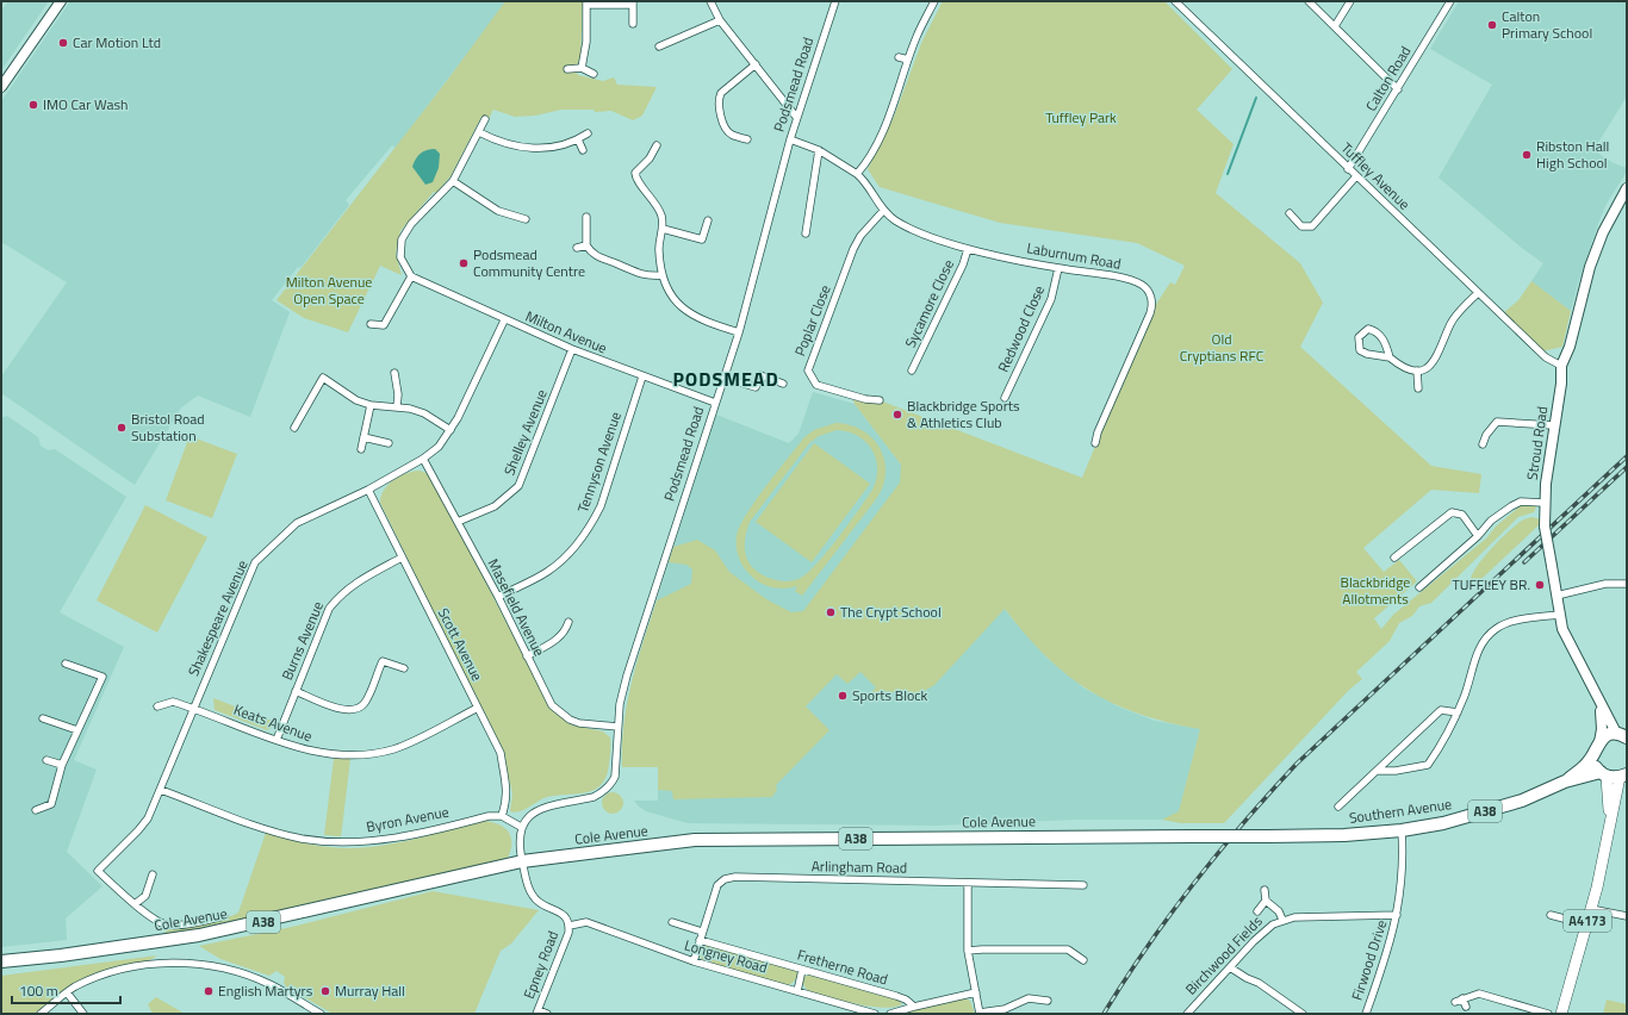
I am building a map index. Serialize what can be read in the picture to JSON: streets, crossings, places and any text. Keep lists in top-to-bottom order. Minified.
{"streets":{"highway":["Southern Avenue","A38","Cole Avenue"],"main road":["Stroud Road","A4173"],"street":["Calton Road","Podsmead Road","Tuffley Avenue","Laburnum Road","Sycamore Close","Poplar Close","Redwood Close","Milton Avenue","Shelley Avenue","Tennyson Avenue","Masefield Avenue","Shakespeare Avenue","Burns Avenue","Scott Avenue","Keats Avenue","Byron Avenue","Arlingham Road","Birchwood Fields","Longney Road","Firwood Drive","Epney Road","Fretherne Road"]},"crossings":[["Calton Road","Tuffley Avenue"],["Podsmead Road","Laburnum Road"],["Podsmead Road","Milton Avenue"],["Podsmead Road","Masefield Avenue"],["Tuffley Avenue","Stroud Road"],["Laburnum Road","Sycamore Close"],["Laburnum Road","Poplar Close"],["Laburnum Road","Redwood Close"],["Milton Avenue","Shelley Avenue"],["Milton Avenue","Tennyson Avenue"],["Milton Avenue","Shakespeare Avenue"],["Shelley Avenue","Masefield Avenue"],["Stroud Road","A38"],["Tennyson Avenue","Masefield Avenue"],["Masefield Avenue","Shakespeare Avenue"],["Shakespeare Avenue","Scott Avenue"],["Shakespeare Avenue","Keats Avenue"],["Shakespeare Avenue","Byron Avenue"],["Burns Avenue","Scott Avenue"],["Burns Avenue","Keats Avenue"],["Scott Avenue","Keats Avenue"],["Scott Avenue","Byron Avenue"],["Southern Avenue","A38"],["Southern Avenue","Cole Avenue"],["Southern Avenue","Firwood Drive"],["A38","A4173"],["Cole Avenue","Epney Road"],["Arlingham Road","Longney Road"],["Arlingham Road","Fretherne Road"],["Birchwood Fields","Firwood Drive"],["Longney Road","Epney Road"]],"districts":["PODSMEAD"],"parks":["Tuffley Park","Milton Avenue Open Space","Old Cryptians RFC","Blackbridge Allotments"],"places":["Calton Primary School","Car Motion Ltd","IMO Car Wash","Ribston Hall High School","Podsmead Community Centre","Blackbridge Sports & Athletics Club","Bristol Road Substation","TUFFLEY BR.","The Crypt School","Sports Block","English Martyrs","Murray Hall"],"scale_bar":"100 m"}
